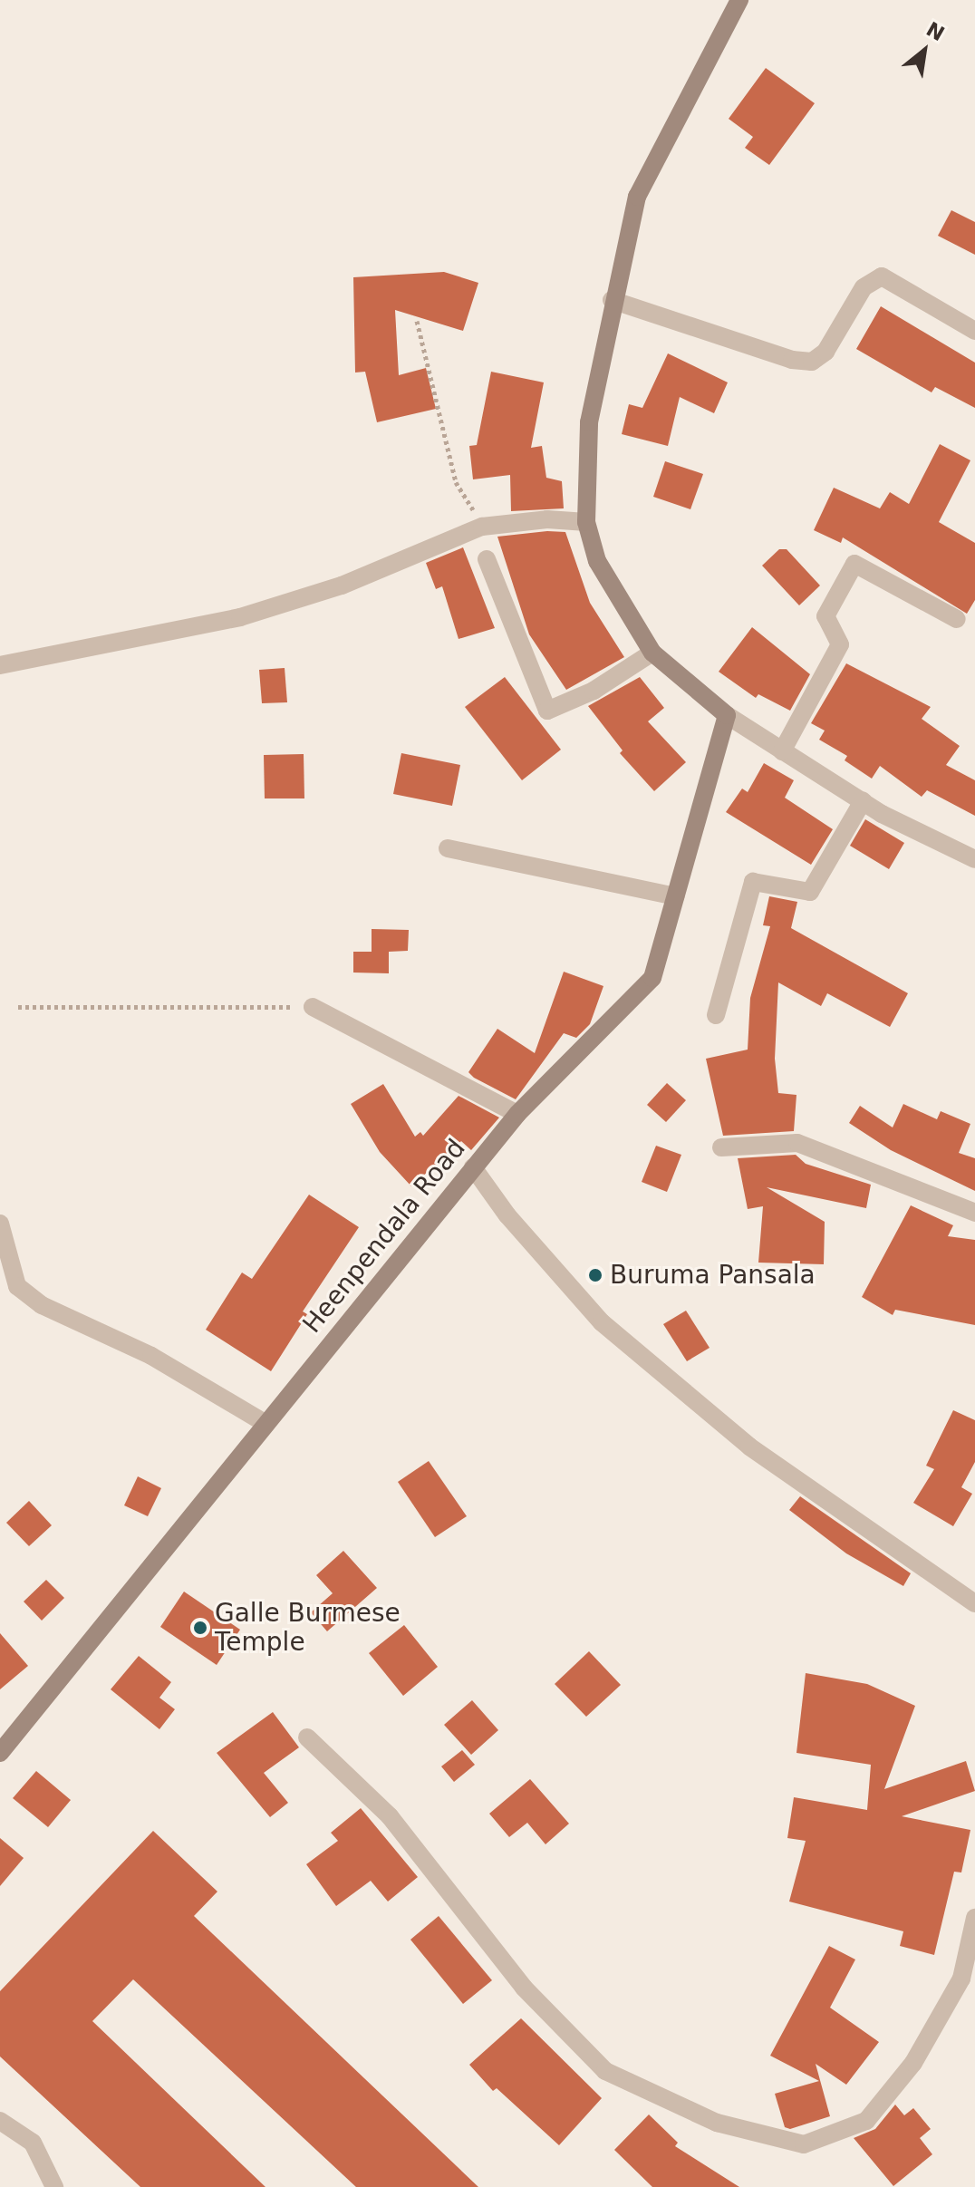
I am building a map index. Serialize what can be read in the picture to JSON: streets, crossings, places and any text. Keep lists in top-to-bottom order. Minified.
{"streets":{"street":["Heenpendala Road"]},"places":["Buruma Pansala","Galle Burmese Temple"],"north":"top right"}
